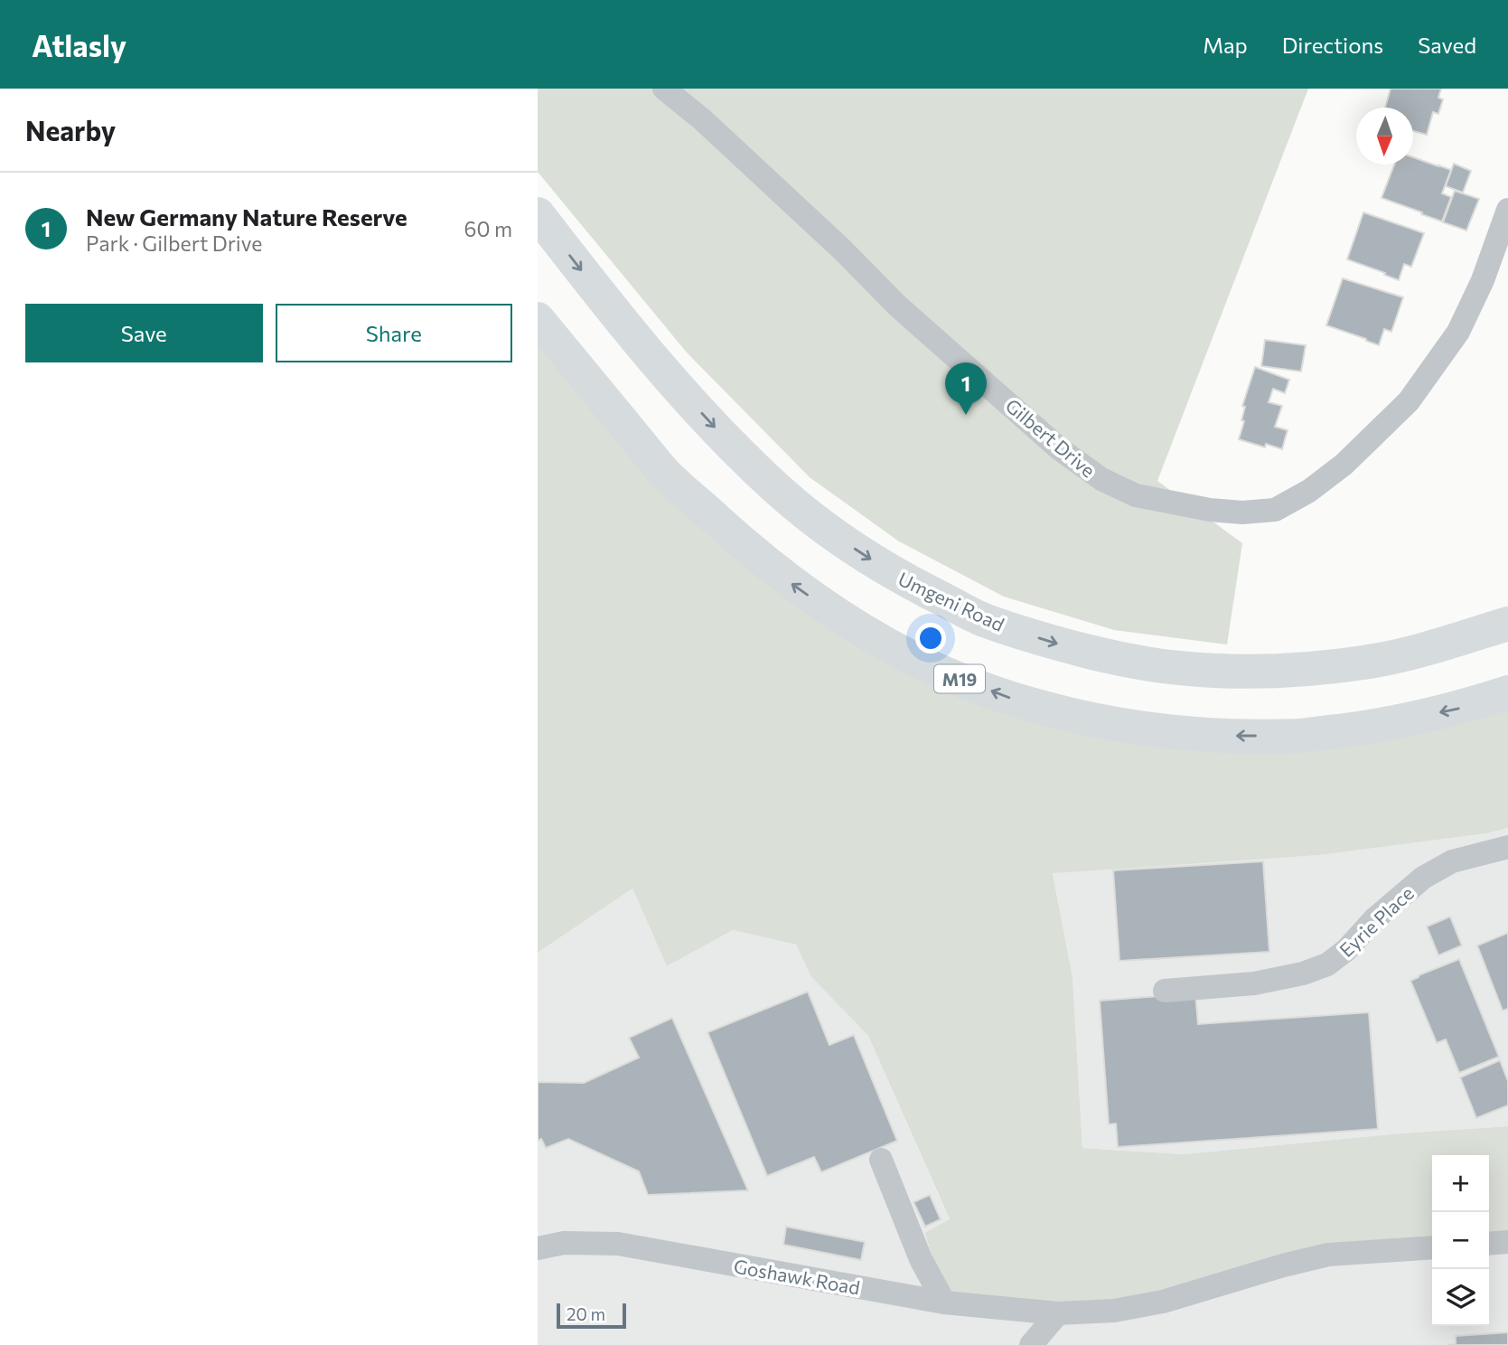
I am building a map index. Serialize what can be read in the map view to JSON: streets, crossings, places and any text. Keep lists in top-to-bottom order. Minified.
{"streets":{"highway":["Umgeni Road","M19"],"street":["Gilbert Drive","Eyrie Place","Goshawk Road"]},"scale_bar":"20 m","north":"bottom","page":{"header":"Atlasly","nav":["Map","Directions","Saved"],"heading":"Nearby","list":[{"mark":"1","name":"New Germany Nature Reserve","note":"Park · Gilbert Drive","value":"60 m"}],"buttons":["Save","Share"],"pins":"1","map_buttons":["+","−"],"scale":"20 m"}}
